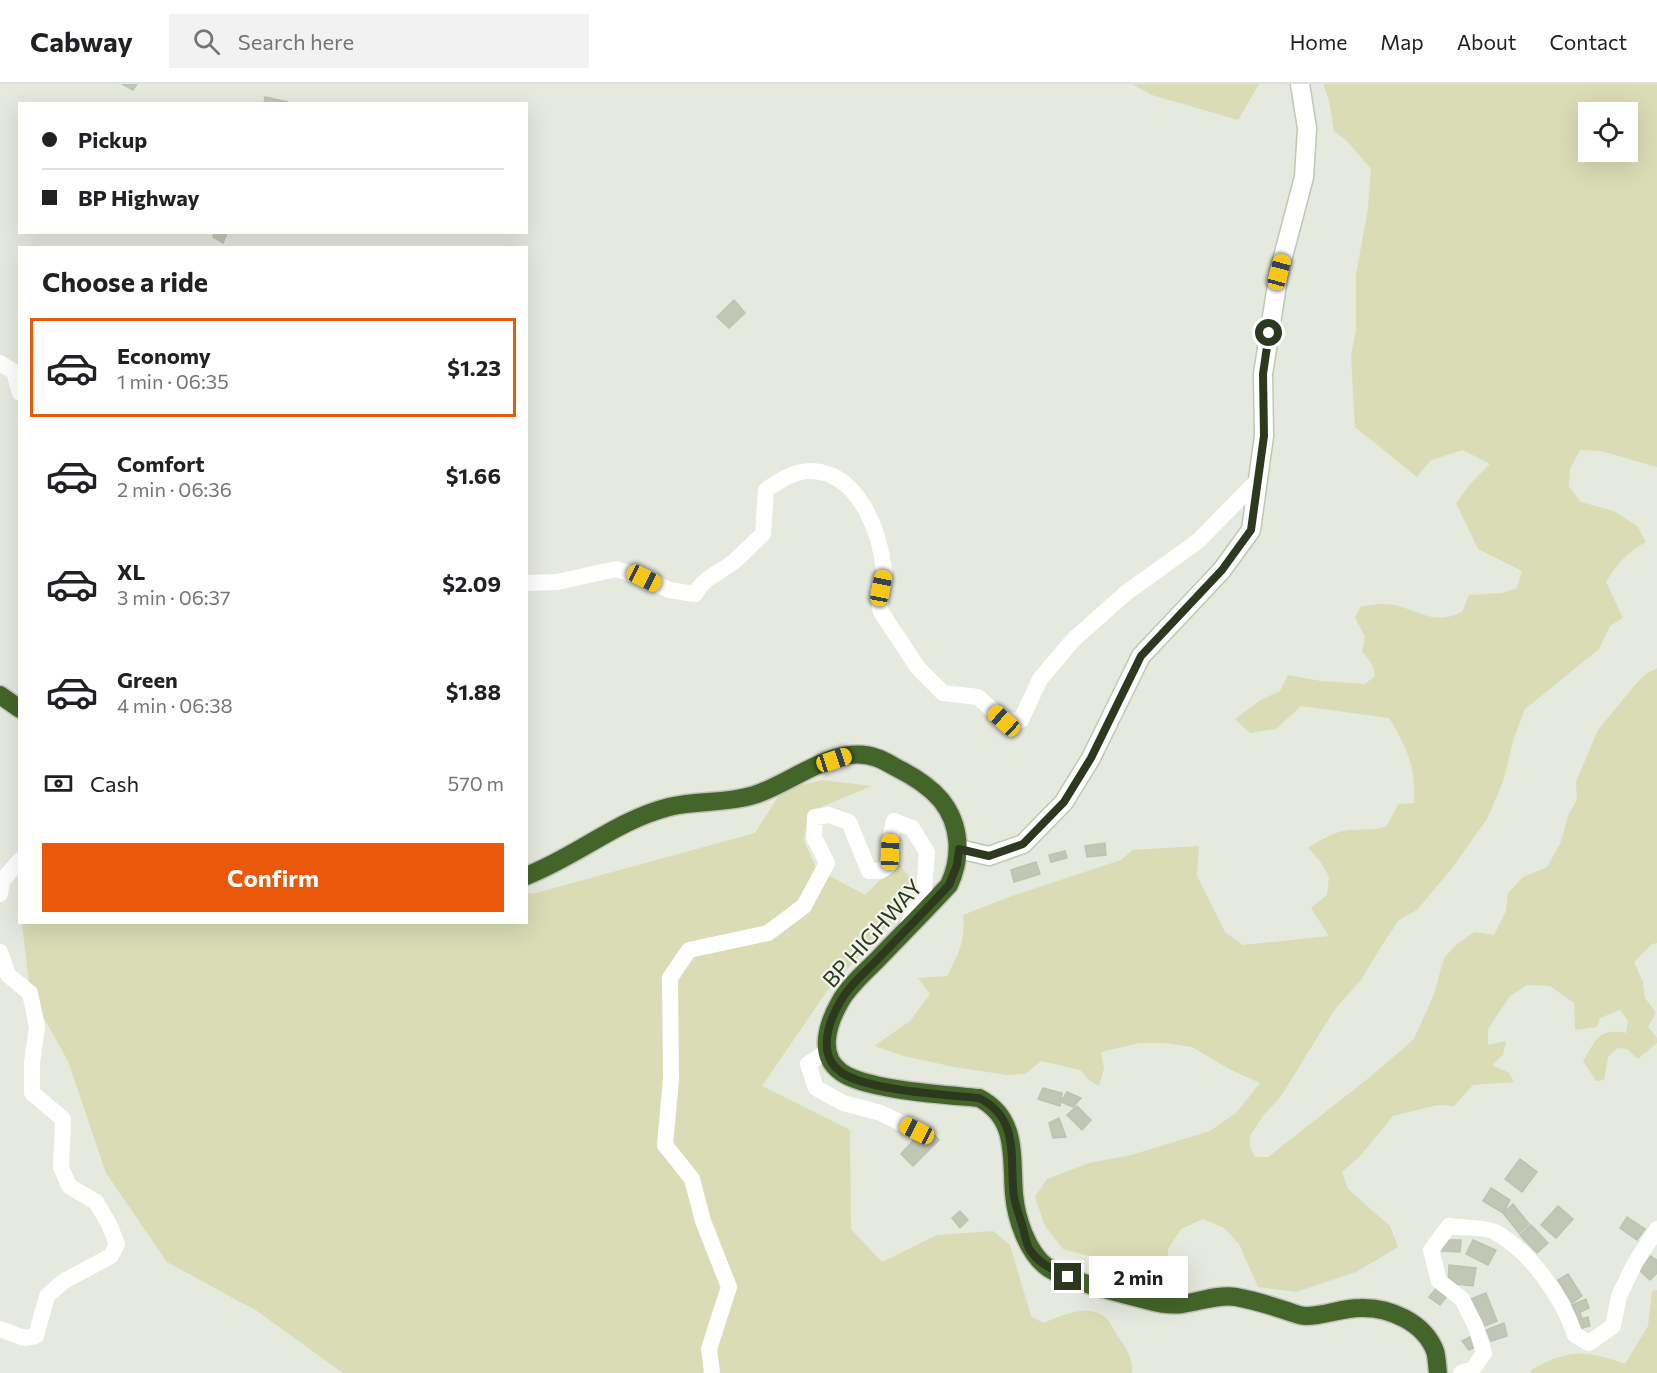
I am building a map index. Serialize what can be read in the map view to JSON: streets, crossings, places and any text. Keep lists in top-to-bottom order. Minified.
{"streets":{"highway":["BP HIGHWAY"]},"page":{"header":"Cabway","search":"Search here","nav":["Home","Map","About","Contact"],"banner":["Pickup","BP Highway"],"heading":"Choose a ride","list":[{"name":"Economy","note":"1 min · 06:35","value":"$1.23"},{"name":"Comfort","note":"2 min · 06:36","value":"$1.66"},{"name":"XL","note":"3 min · 06:37","value":"$2.09"},{"name":"Green","note":"4 min · 06:38","value":"$1.88"}],"pay":["Cash","570 m"],"buttons":"Confirm","bubble":"2 min"}}
